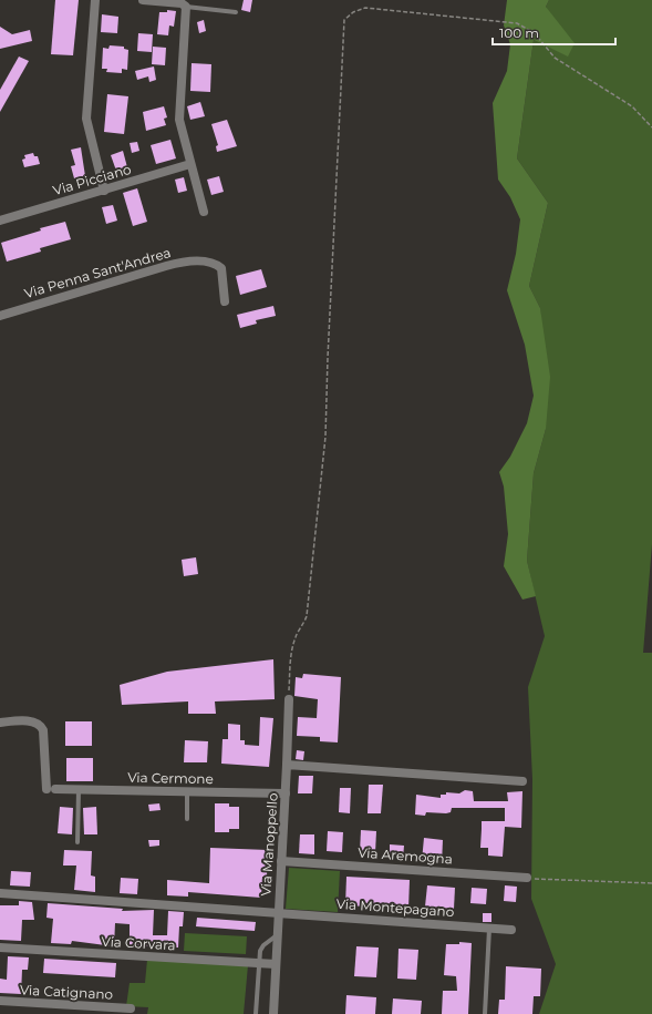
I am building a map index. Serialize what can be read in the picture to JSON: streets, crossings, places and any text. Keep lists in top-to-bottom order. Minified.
{"streets":{"street":["Via Picciano","Via Penna Sant'Andrea","Via Cermone","Via Manoppello","Via Aremogna","Via Montepagano","Via Corvara","Via Catignano"]},"crossings":[["Via Cermone","Via Manoppello"],["Via Manoppello","Via Aremogna"],["Via Manoppello","Via Montepagano"]],"scale_bar":"100 m"}
